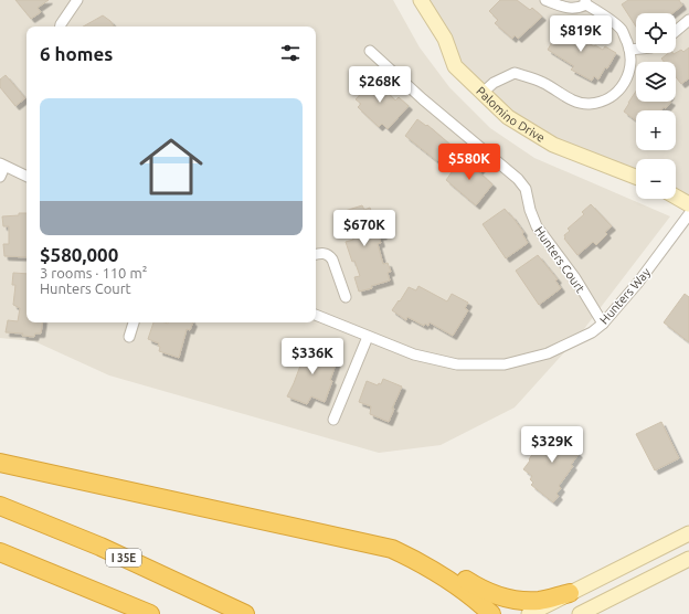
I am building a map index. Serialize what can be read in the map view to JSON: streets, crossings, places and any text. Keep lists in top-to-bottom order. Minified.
{"streets":{"highway":["I 35E"],"street":["Palomino Drive","Hunters Court","Hunters Way"]},"crossings":[["Hunters Court","Hunters Way"]],"page":{"map_buttons":["+","−"],"price":["$819K","$268K","$580K","$670K","$336K","$329K"],"heading":"6 homes","list":[{"name":"$580,000","note":"3 rooms · 110 m² · Hunters Court"}]}}
